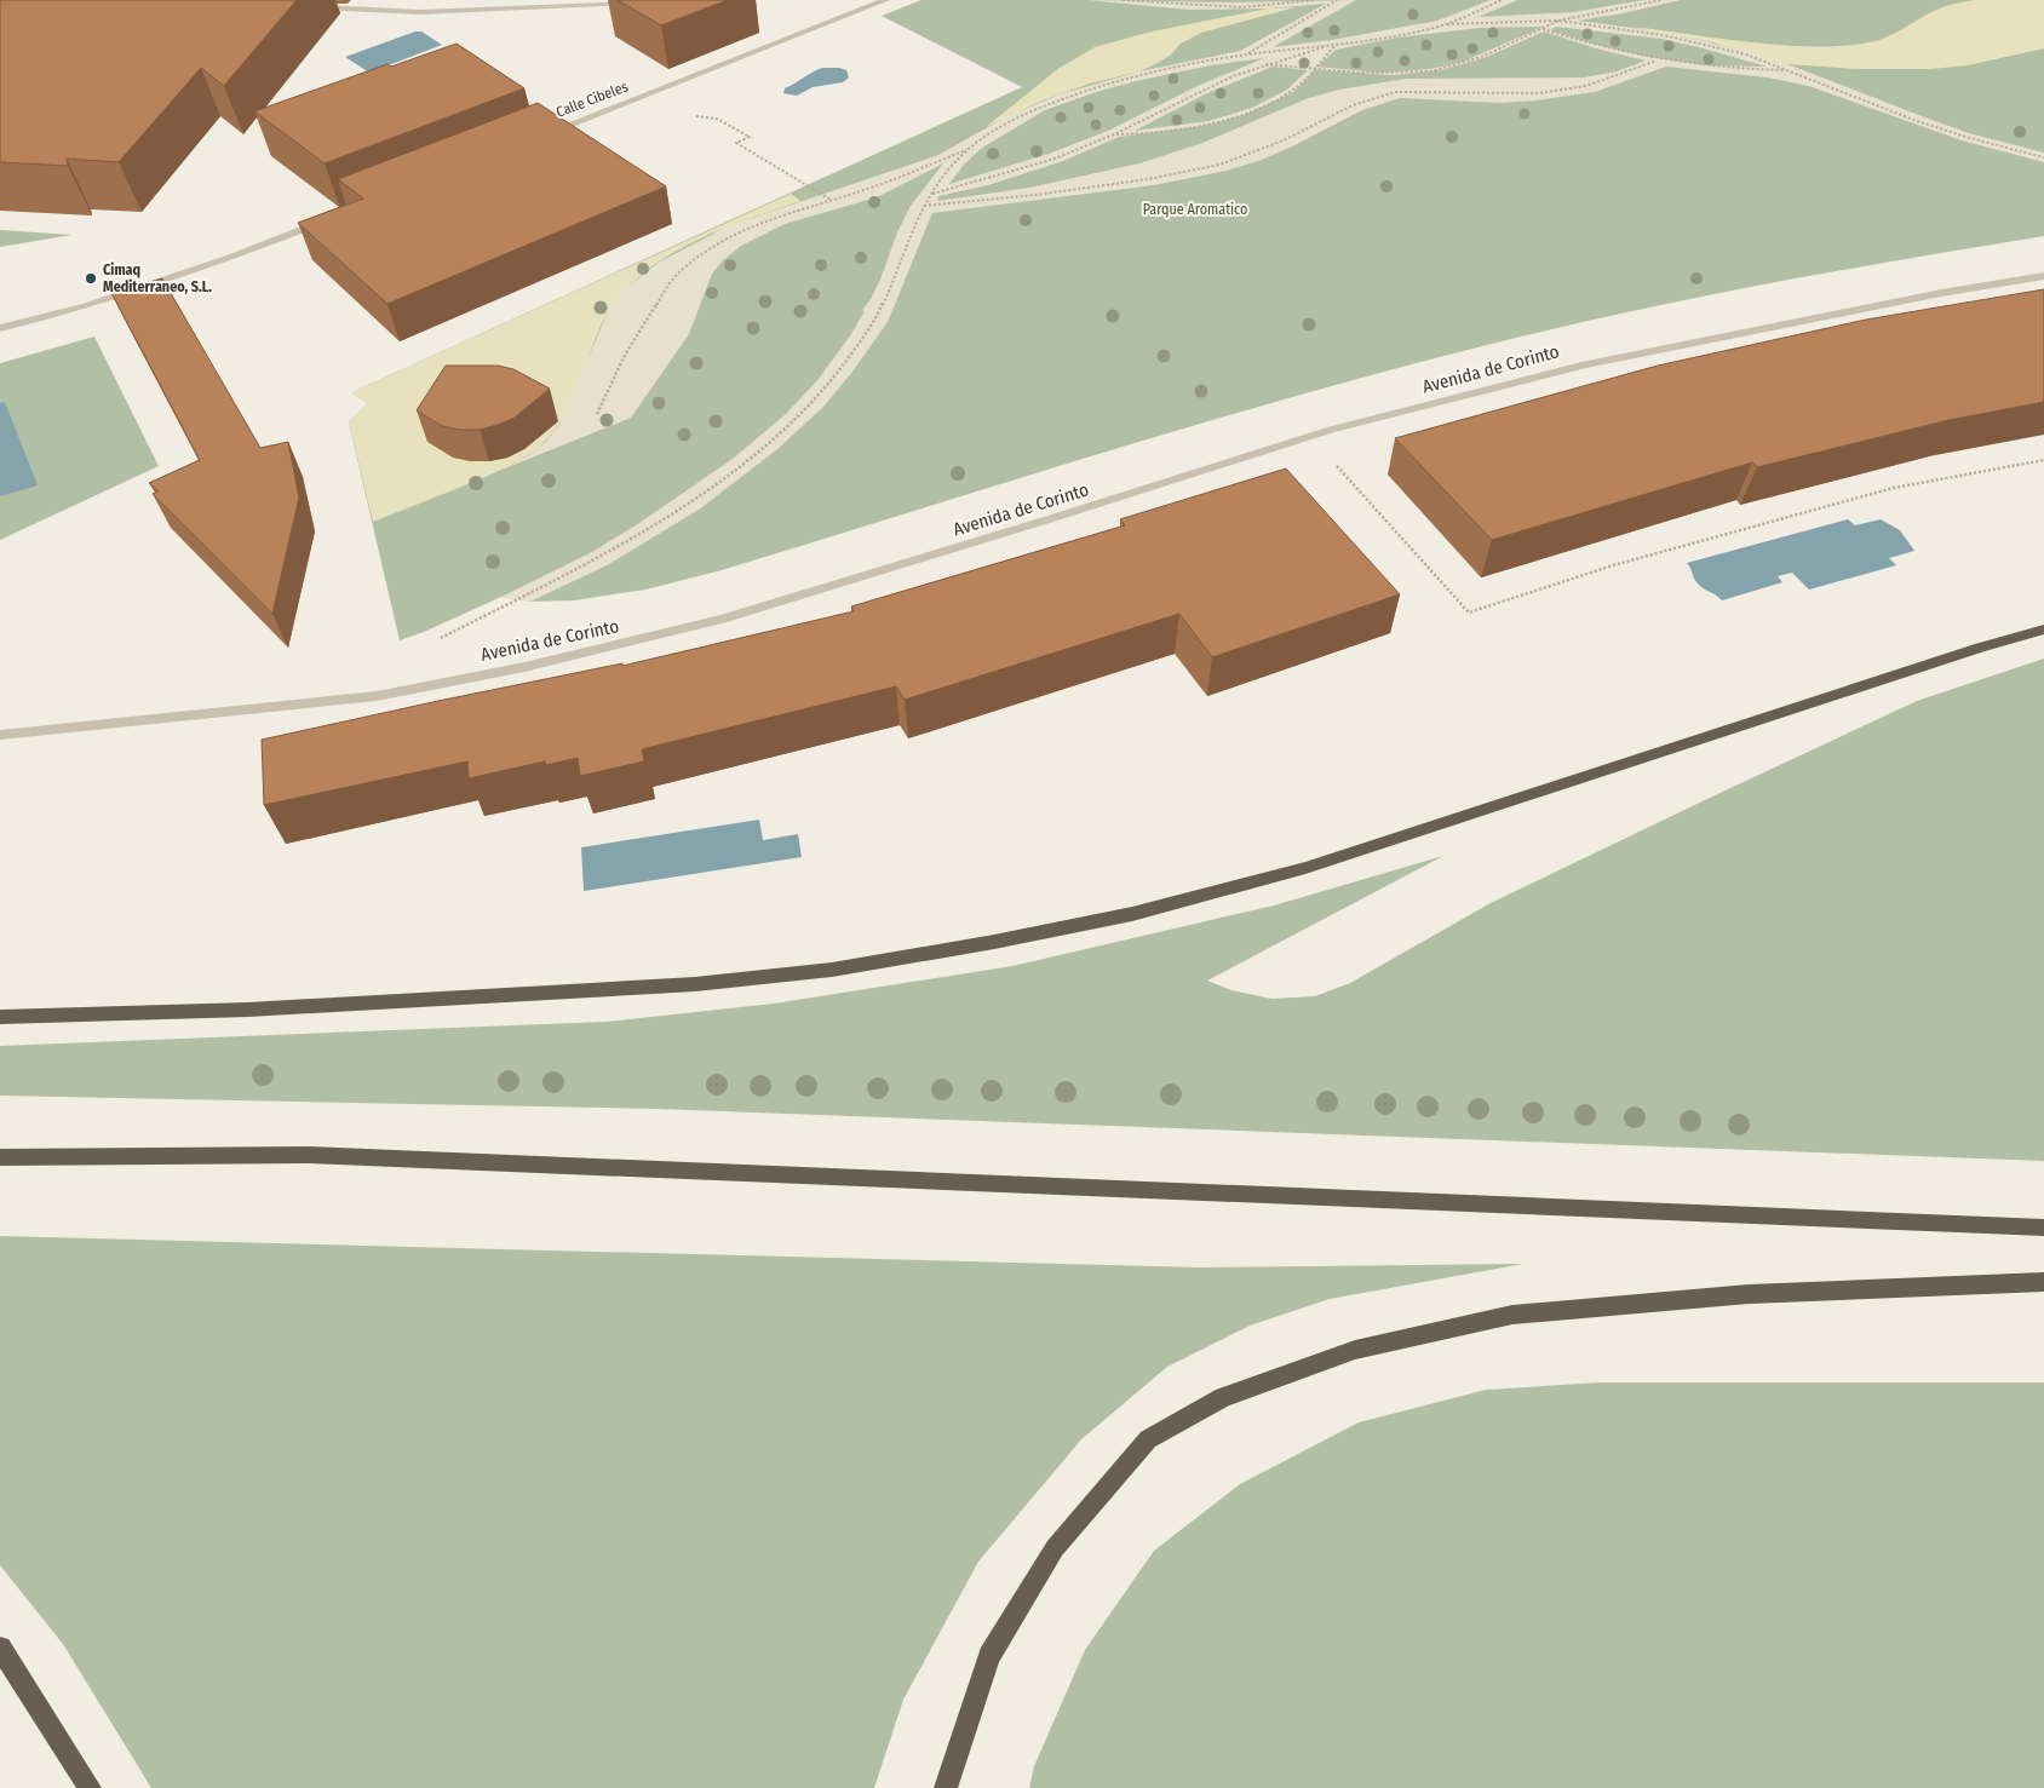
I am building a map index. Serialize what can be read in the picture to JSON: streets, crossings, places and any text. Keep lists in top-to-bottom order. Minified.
{"streets":{"street":["Calle Cibeles","Avenida de Corinto"]},"parks":["Parque Aromatico"],"places":["Cimaq Mediterraneo, S.L."]}
